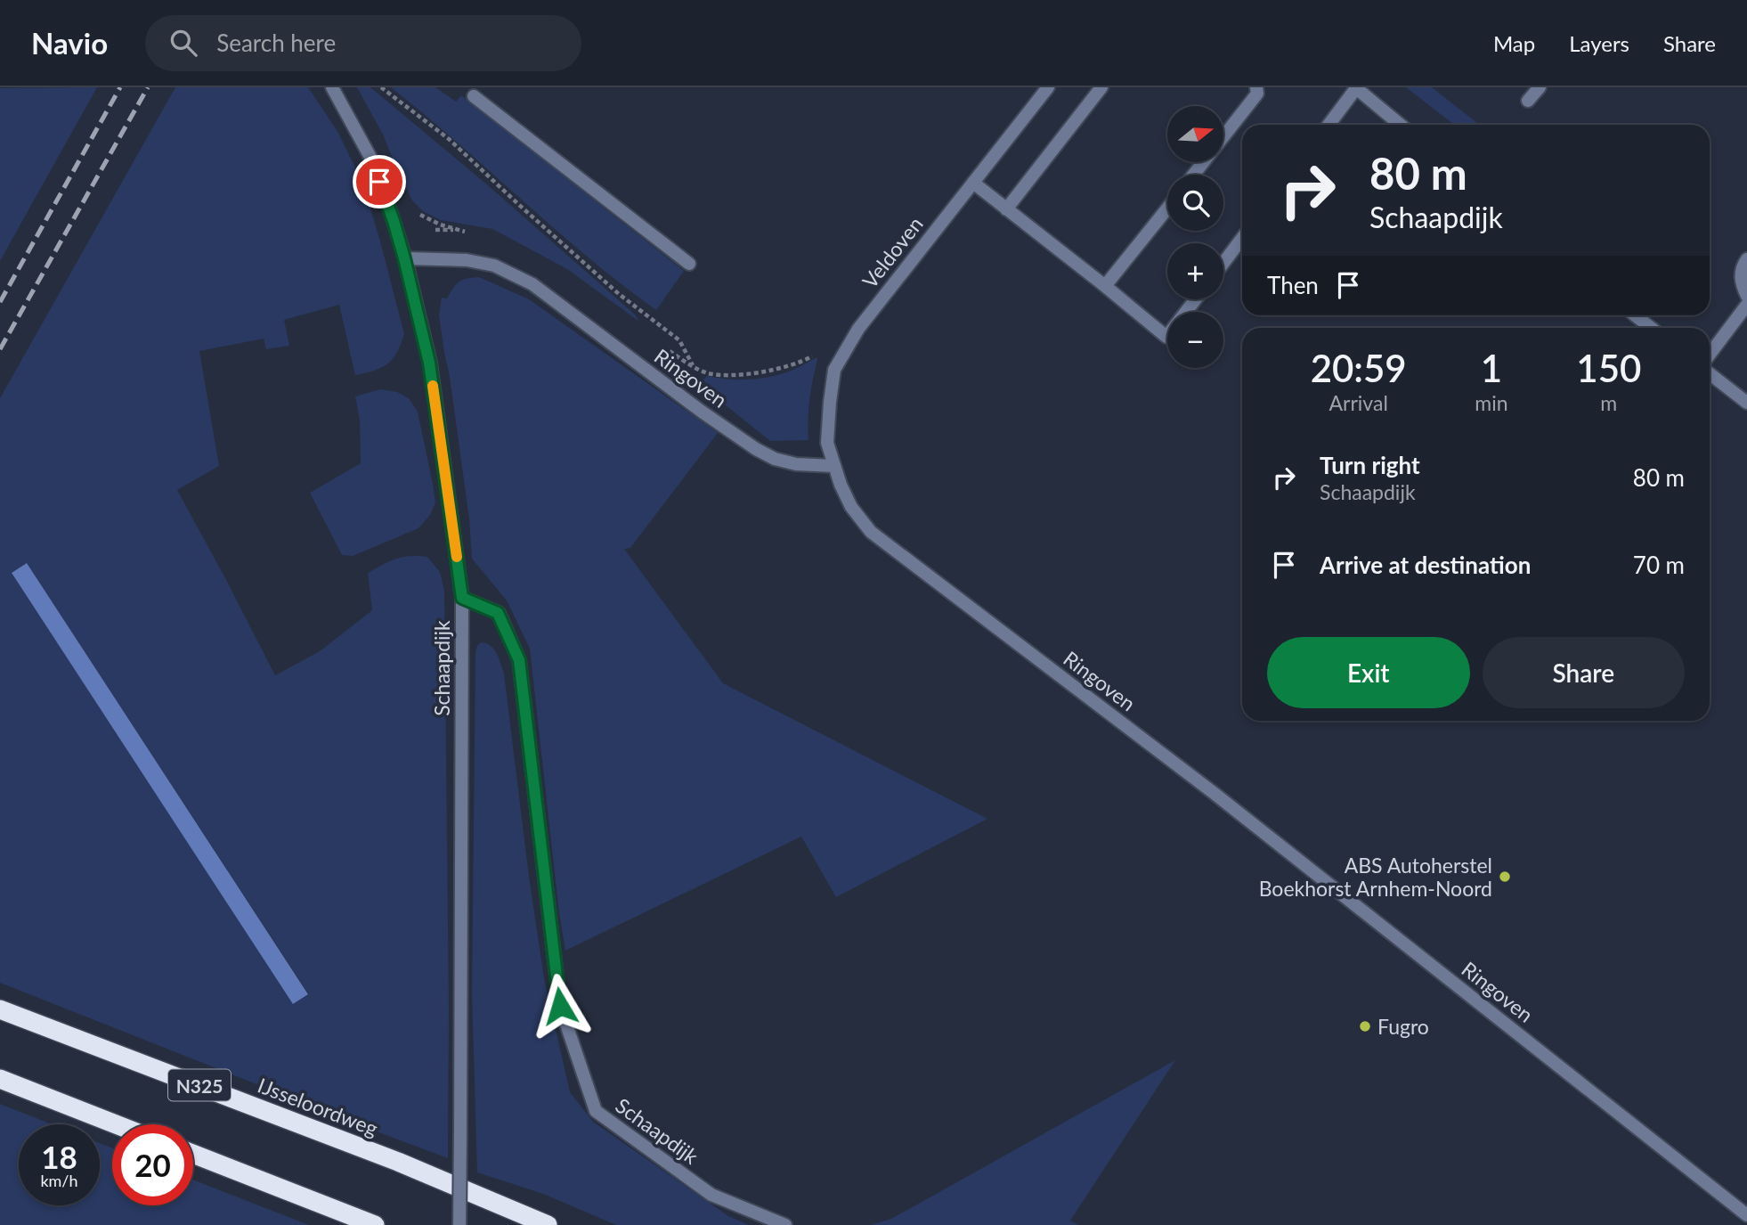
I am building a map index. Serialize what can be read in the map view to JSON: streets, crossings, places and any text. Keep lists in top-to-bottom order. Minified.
{"streets":{"highway":["N325","IJsseloordweg"],"street":["Veldoven","Ringoven","Schaapdijk"]},"crossings":[["Veldoven","Ringoven"],["Ringoven","Schaapdijk"]],"places":["ABS Autoherstel Boekhorst Arnhem-Noord","Fugro"],"north":"right","page":{"header":"Navio","search":"Search here","nav":["Map","Layers","Share"],"map_buttons":["+","−"],"turn":["80 m","Schaapdijk"],"then":"Then","eta":["20:59","Arrival","1","min","150","m"],"list":[{"name":"Turn right","note":"Schaapdijk","value":"80 m"},{"name":"Arrive at destination","value":"70 m"}],"buttons":["Exit","Share"],"speed":"18 km/h","limit":"20"}}
